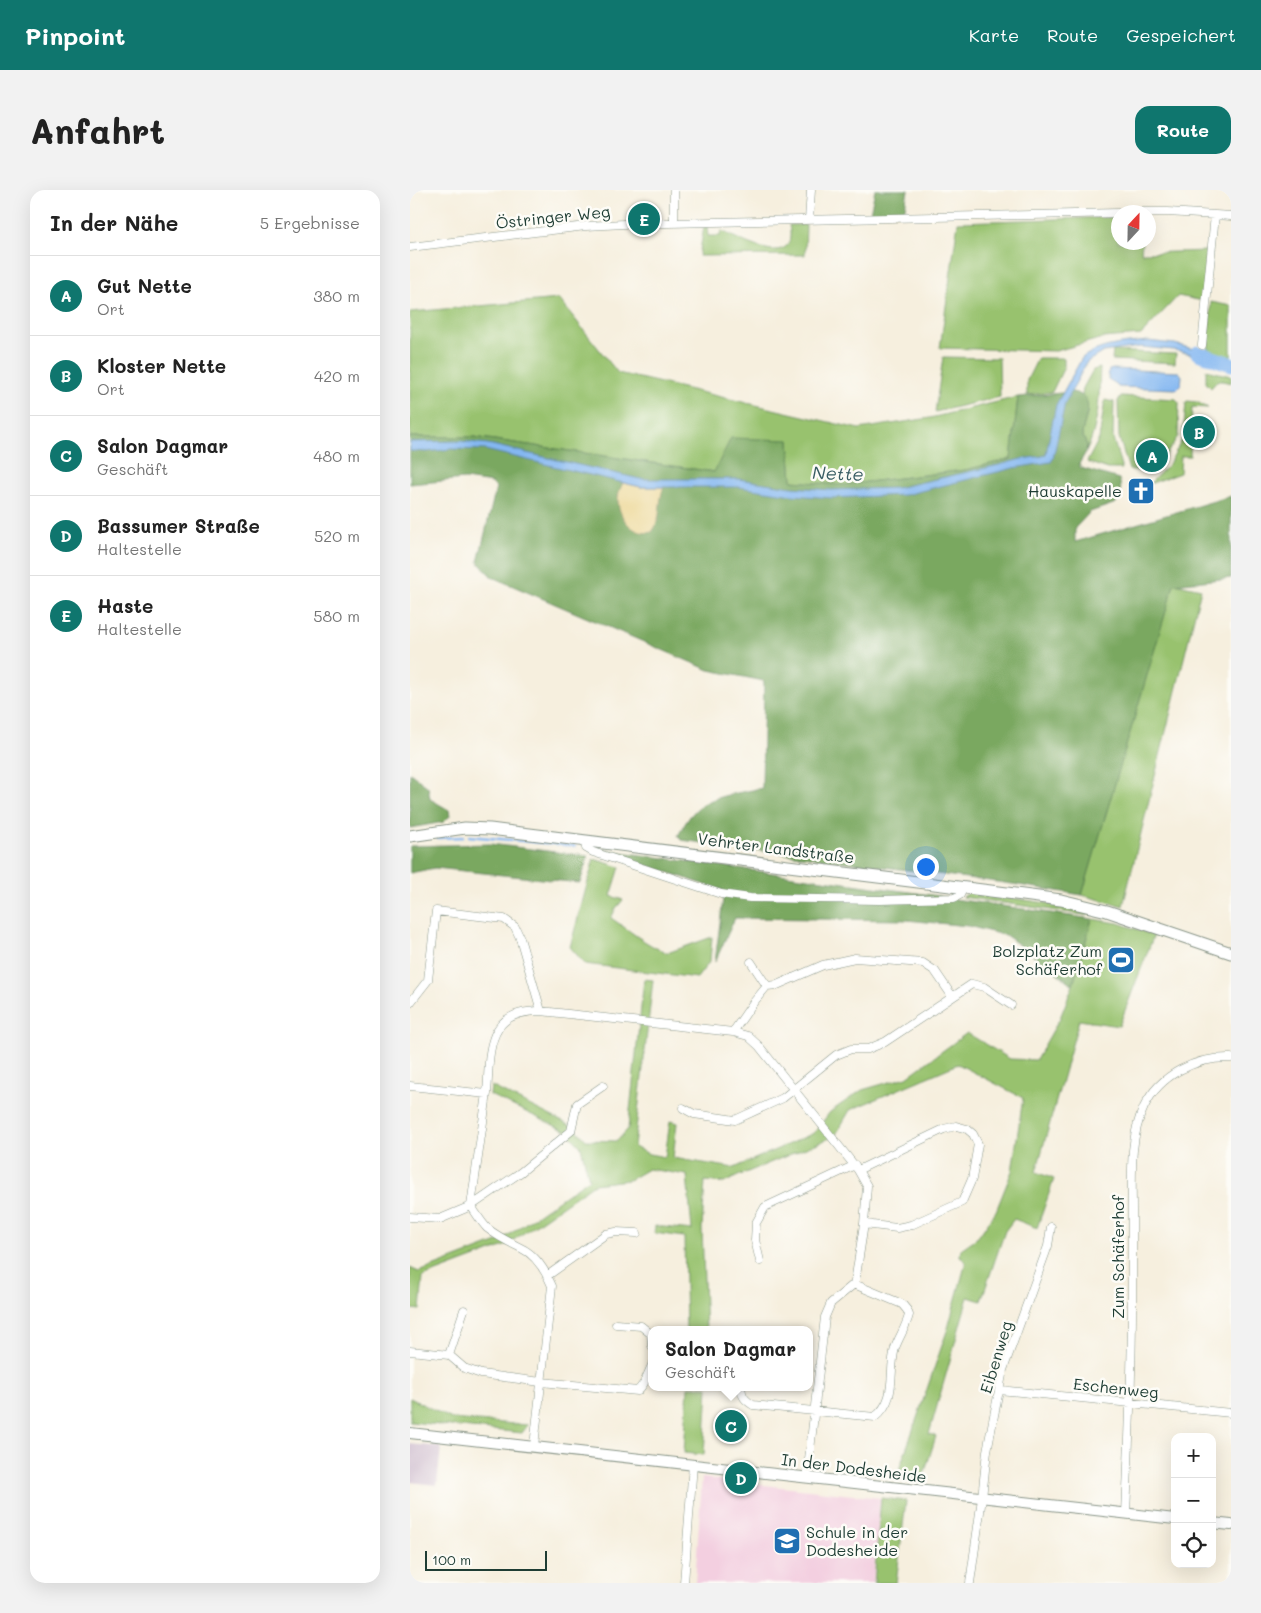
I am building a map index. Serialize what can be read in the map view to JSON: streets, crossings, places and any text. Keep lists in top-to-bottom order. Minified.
{"streets":{"main road":["Vehrter Landstraße"],"street":["Östringer Weg","Zum Schäferhof","Eibenweg","Eschenweg","In der Dodesheide"]},"crossings":[["Zum Schäferhof","Eschenweg"],["Zum Schäferhof","In der Dodesheide"],["Eibenweg","Eschenweg"],["Eibenweg","In der Dodesheide"]],"water":["Nette"],"places":{"church":["Hauskapelle"],"sports":["Bolzplatz Zum Schäferhof"],"school or university":["Schule in der Dodesheide"]},"scale_bar":"100 m","north":"top","page":{"header":"Pinpoint","nav":["Karte","Route","Gespeichert"],"buttons":"Route","title":"Anfahrt","heading":["In der Nähe","5 Ergebnisse"],"pins":["E","B","A","C","D"],"list":[{"mark":"A","name":"Gut Nette","note":"Ort","value":"380 m"},{"mark":"B","name":"Kloster Nette","note":"Ort","value":"420 m"},{"mark":"C","name":"Salon Dagmar","note":"Geschäft","value":"480 m"},{"mark":"D","name":"Bassumer Straße","note":"Haltestelle","value":"520 m"},{"mark":"E","name":"Haste","note":"Haltestelle","value":"580 m"}],"popup":["Salon Dagmar","Geschäft"],"map_buttons":["+","−"],"scale":"100 m"}}
